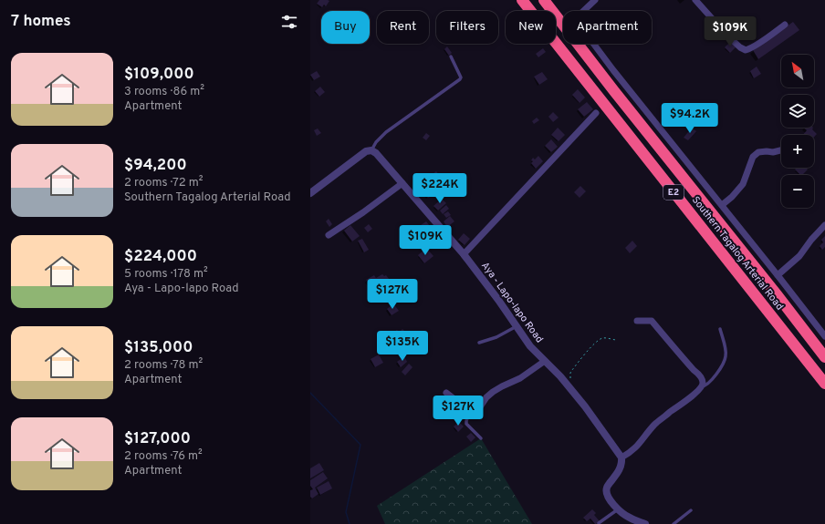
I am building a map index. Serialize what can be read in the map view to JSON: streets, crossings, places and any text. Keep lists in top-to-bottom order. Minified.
{"streets":{"highway":["E2","Southern Tagalog Arterial Road"],"street":["Aya - Lapo-lapo Road"]},"north":"top left","page":{"heading":"7 homes","chip":["Buy","Rent","Filters","New","Apartment"],"price":["$109K","$94.2K","$224K","$109K","$127K","$135K","$127K"],"list":[{"name":"$109,000","note":"3 rooms · 86 m² · Apartment"},{"name":"$94,200","note":"2 rooms · 72 m² · Southern Tagalog Arterial Road"},{"name":"$224,000","note":"5 rooms · 178 m² · Aya - Lapo-lapo Road"},{"name":"$135,000","note":"2 rooms · 78 m² · Apartment"},{"name":"$127,000","note":"2 rooms · 76 m² · Apartment"}],"map_buttons":["+","−"]}}
